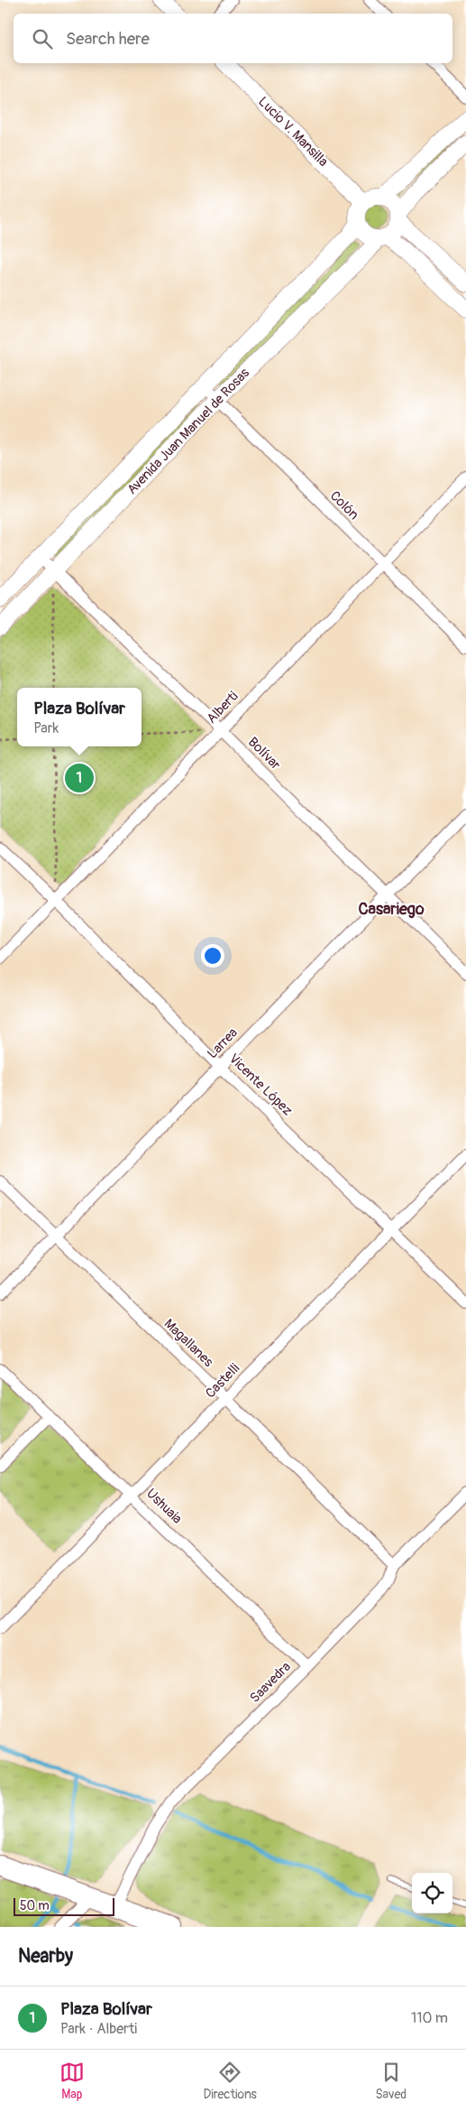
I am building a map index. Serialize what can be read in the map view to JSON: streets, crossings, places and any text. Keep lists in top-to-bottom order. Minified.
{"streets":{"street":["Lucio V. Mansilla","Avenida Juan Manuel de Rosas","Colón","Alberti","Bolívar","Larrea","Vicente López","Magallanes","Castelli","Ushuaia","Saavedra"]},"crossings":[["Lucio V. Mansilla","Avenida Juan Manuel de Rosas"],["Avenida Juan Manuel de Rosas","Colón"],["Avenida Juan Manuel de Rosas","Bolívar"],["Colón","Alberti"],["Alberti","Bolívar"],["Alberti","Vicente López"],["Bolívar","Larrea"],["Larrea","Vicente López"],["Larrea","Magallanes"],["Vicente López","Castelli"],["Magallanes","Castelli"],["Magallanes","Saavedra"],["Castelli","Ushuaia"],["Ushuaia","Saavedra"]],"districts":["Casariego"],"scale_bar":"50 m","page":{"search":"Search here","popup":["Plaza Bolívar","Park"],"pins":"1","scale":"50 m","heading":"Nearby","list":[{"mark":"1","name":"Plaza Bolívar","note":"Park · Alberti","value":"110 m"}],"nav":["Map","Directions","Saved"]}}
